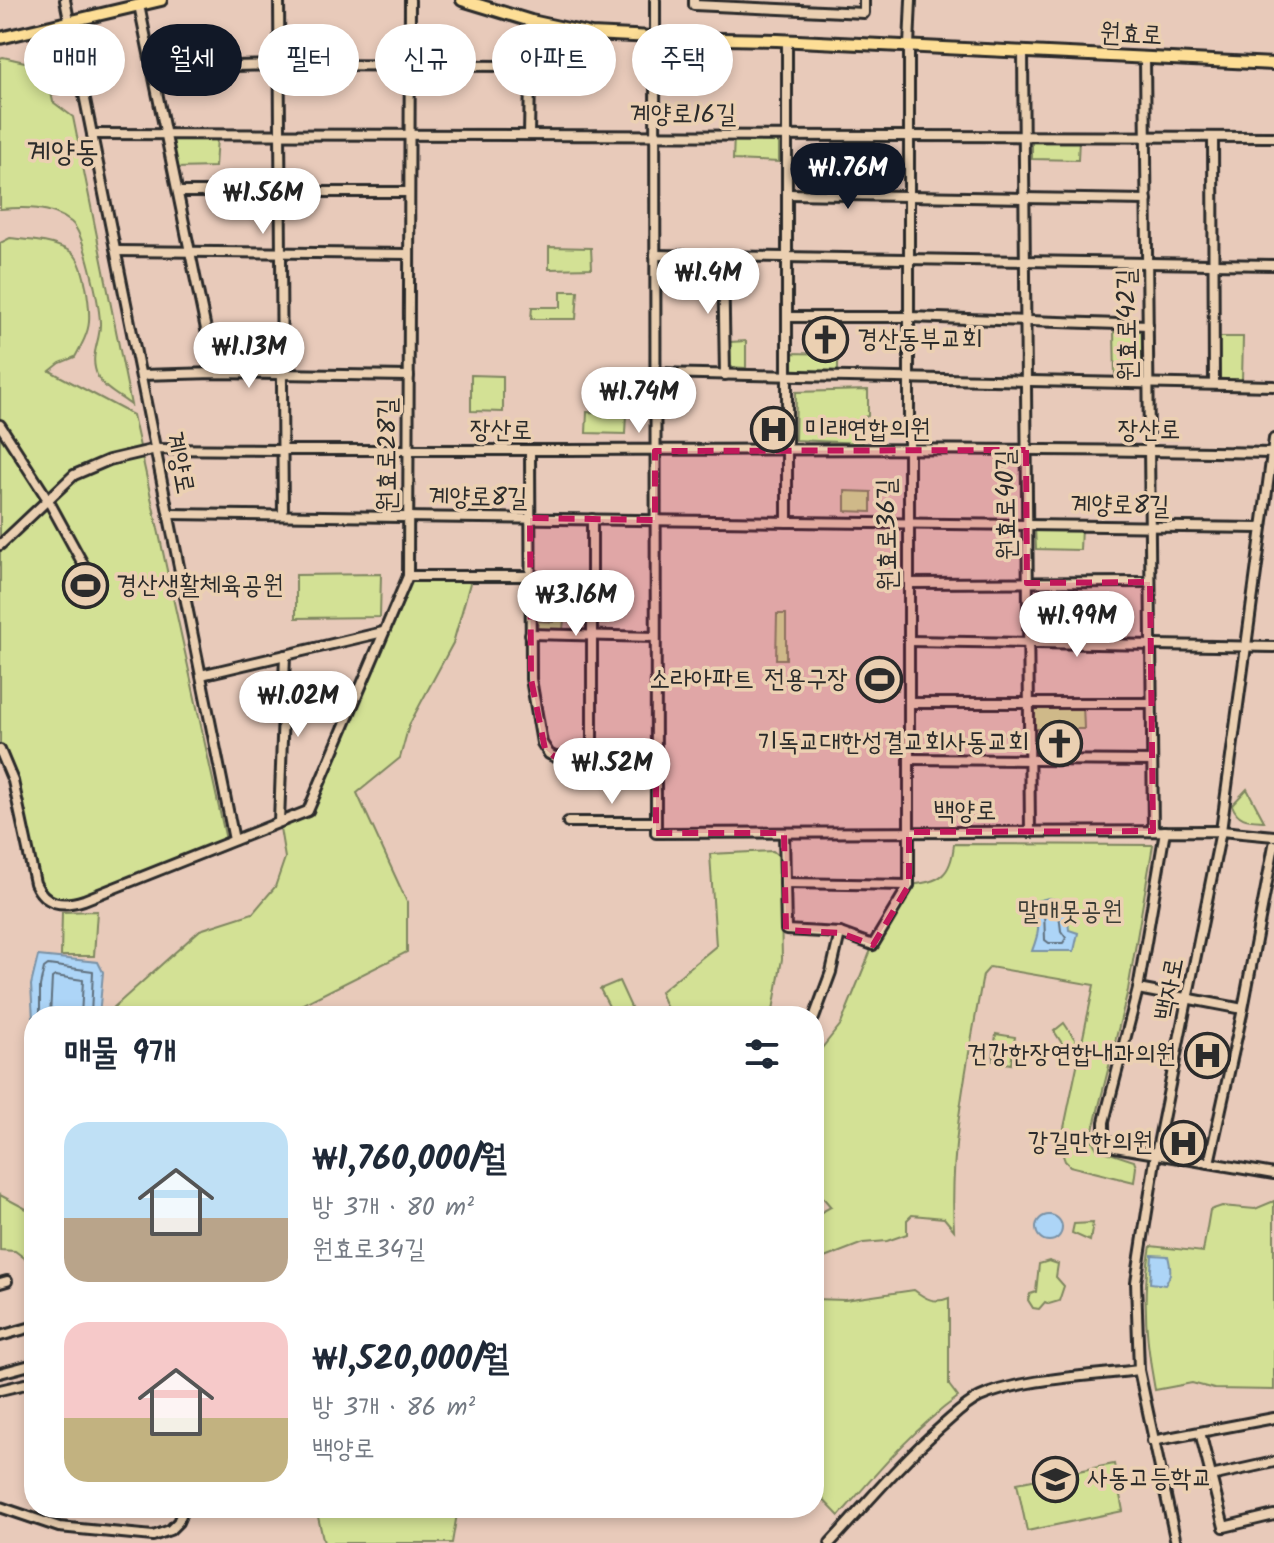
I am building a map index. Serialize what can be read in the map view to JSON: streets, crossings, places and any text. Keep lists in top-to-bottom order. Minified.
{"streets":{"main road":["원효로"],"street":["계양로16길","원효로42길","장산로","원효로28길","계양로","계양로8길","원효로40길","원효로36길","백양로","백자로"]},"crossings":[["원효로","원효로42길"],["원효로","원효로40길"],["원효로","원효로36길"],["계양로16길","원효로42길"],["계양로16길","원효로28길"],["계양로16길","계양로"],["계양로16길","원효로40길"],["계양로16길","원효로36길"],["원효로42길","장산로"],["원효로42길","계양로8길"],["원효로42길","백양로"],["장산로","원효로28길"],["장산로","계양로"],["장산로","원효로40길"],["장산로","원효로36길"],["장산로","백자로"],["원효로28길","계양로"],["원효로28길","계양로8길"],["계양로","계양로8길"],["계양로8길","원효로40길"],["계양로8길","원효로36길"],["계양로8길","백자로"],["원효로40길","백양로"],["원효로36길","백양로"],["백양로","백자로"]],"districts":["계양동"],"parks":["말매못공원"],"places":{"church":["경산동부교회","기독교대한성결교회사동교회"],"hospital":["미래연합의원","건강한장연합내과의원","강길만한의원"],"sports":["경산생활체육공원","소라아파트 전용구장"],"school or university":["사동고등학교"]},"page":{"chip":["매매","월세","필터","신규","아파트","주택"],"price":["₩1.76M","₩1.56M","₩1.4M","₩1.13M","₩1.74M","₩3.16M","₩1.99M","₩1.02M","₩1.52M"],"heading":"매물 9개","list":[{"name":"₩1,760,000/월","note":"방 3개 · 80 m² · 원효로34길"},{"name":"₩1,520,000/월","note":"방 3개 · 86 m² · 백양로"}]}}
